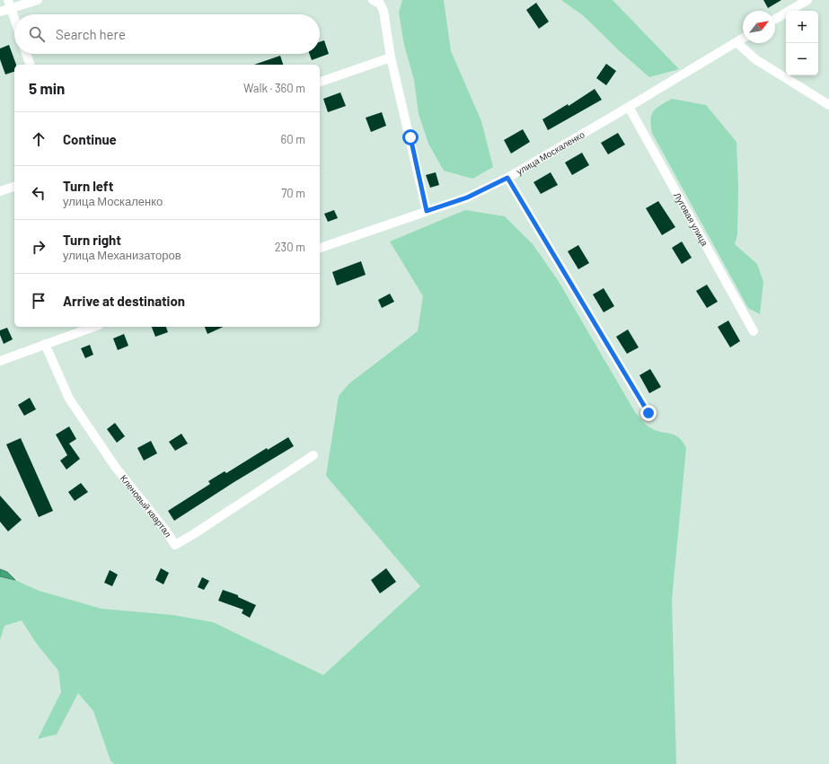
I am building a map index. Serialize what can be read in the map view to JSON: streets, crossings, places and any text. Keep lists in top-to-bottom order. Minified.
{"streets":{"street":["улица Москаленко","Луговая улица","Кленовый квартал"]},"crossings":[["улица Москаленко","Луговая улица"]],"north":"top right","page":{"map_buttons":["+","−"],"search":"Search here","heading":["5 min","Walk · 360 m"],"list":[["Continue","60 m"],["Turn left","улица Москаленко","70 m"],["Turn right","улица Механизаторов","230 m"],"Arrive at destination"]}}
